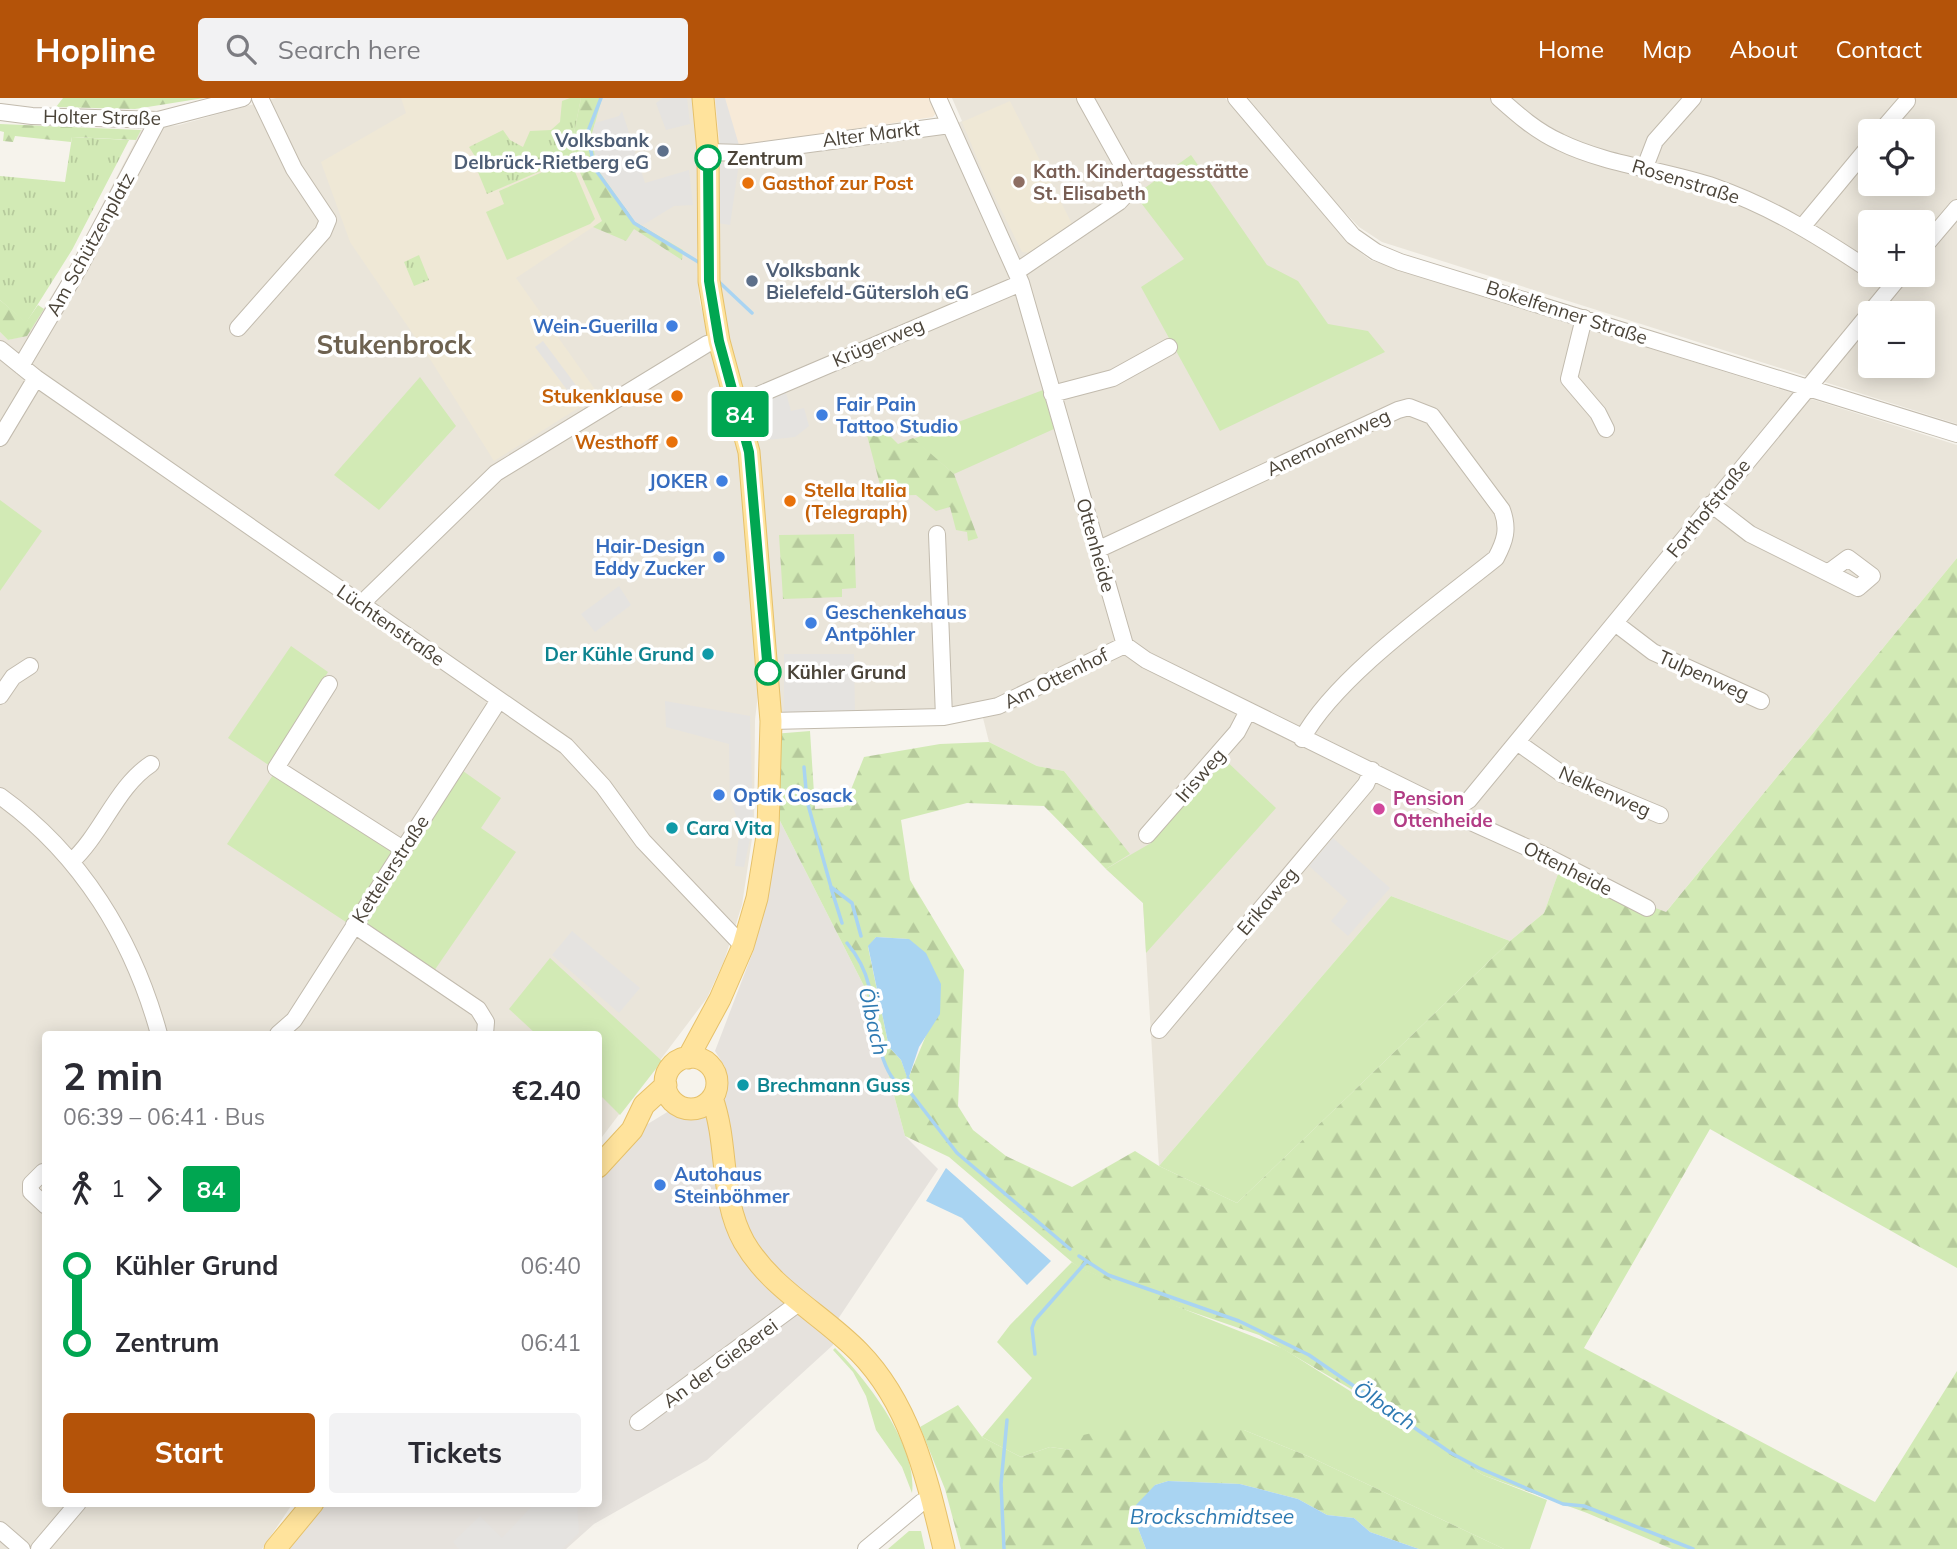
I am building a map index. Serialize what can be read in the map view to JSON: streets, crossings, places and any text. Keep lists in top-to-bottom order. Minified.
{"streets":{"street":["Holter Straße","Alter Markt","Rosenstraße","Am Schützenplatz","Bokelfenner Straße","Krügerweg","Anemonenweg","Forthofstraße","Ottenheide","Lüchtenstraße","Tulpenweg","Am Ottenhof","Irisweg","Nelkenweg","Kettelerstraße","Erikaweg","An der Gießerei"]},"crossings":[["Holter Straße","Am Schützenplatz"],["Alter Markt","Ottenheide"],["Am Schützenplatz","Lüchtenstraße"],["Bokelfenner Straße","Forthofstraße"],["Krügerweg","Ottenheide"],["Anemonenweg","Ottenheide"],["Forthofstraße","Tulpenweg"],["Forthofstraße","Nelkenweg"],["Ottenheide","Am Ottenhof"],["Ottenheide","Irisweg"],["Ottenheide","Erikaweg"],["Lüchtenstraße","Kettelerstraße"]],"districts":["Stukenbrock"],"water":["Ölbach","Brockschmidtsee"],"places":["Volksbank Delbrück-Rietberg eG","Zentrum","Kath. Kindertagesstätte St. Elisabeth","Gasthof zur Post","Volksbank Bielefeld-Gütersloh eG","Wein-Guerilla","Stukenklause","Fair Pain Tattoo Studio","Westhoff","JOKER","Stella Italia (Telegraph)","Hair-Design Eddy Zucker","Geschenkehaus Antpöhler","Der Kühle Grund","Kühler Grund","Optik Cosack","Pension Ottenheide","Cara Vita","Brechmann Guss","Autohaus Steinböhmer"],"lines":["bus line 84"],"page":{"header":"Hopline","search":"Search here","nav":["Home","Map","About","Contact"],"on_map":"84","map_buttons":["+","−"],"heading":["2 min","06:39 – 06:41 · Bus","€2.40"],"legs":["1","84"],"list":[{"name":"Kühler Grund","value":"06:40"},{"name":"Zentrum","value":"06:41"}],"buttons":["Start","Tickets"]}}
